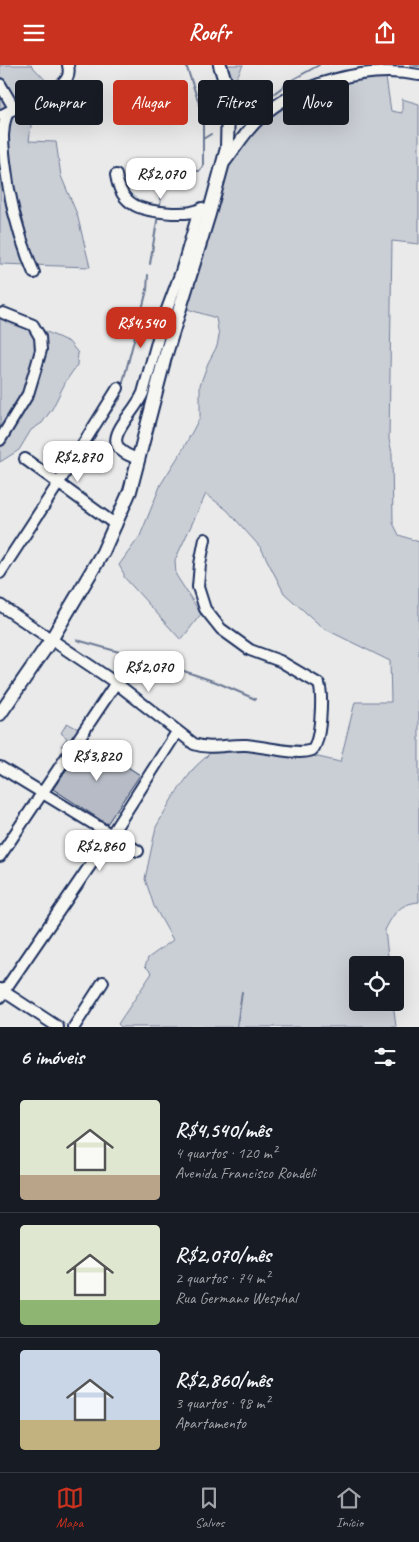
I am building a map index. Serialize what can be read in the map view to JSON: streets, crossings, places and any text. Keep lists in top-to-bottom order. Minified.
{"page":{"header":"Roofr","chip":["Comprar","Alugar","Filtros","Novo"],"price":["R$2,070","R$4,540","R$2,870","R$2,070","R$3,820","R$2,860"],"heading":"6 imóveis","list":[{"name":"R$4,540/mês","note":"4 quartos · 120 m² · Avenida Francisco Rondeli"},{"name":"R$2,070/mês","note":"2 quartos · 74 m² · Rua Germano Wesphal"},{"name":"R$2,860/mês","note":"3 quartos · 98 m² · Apartamento"}],"tabs":["Mapa","Salvos","Início"]}}
